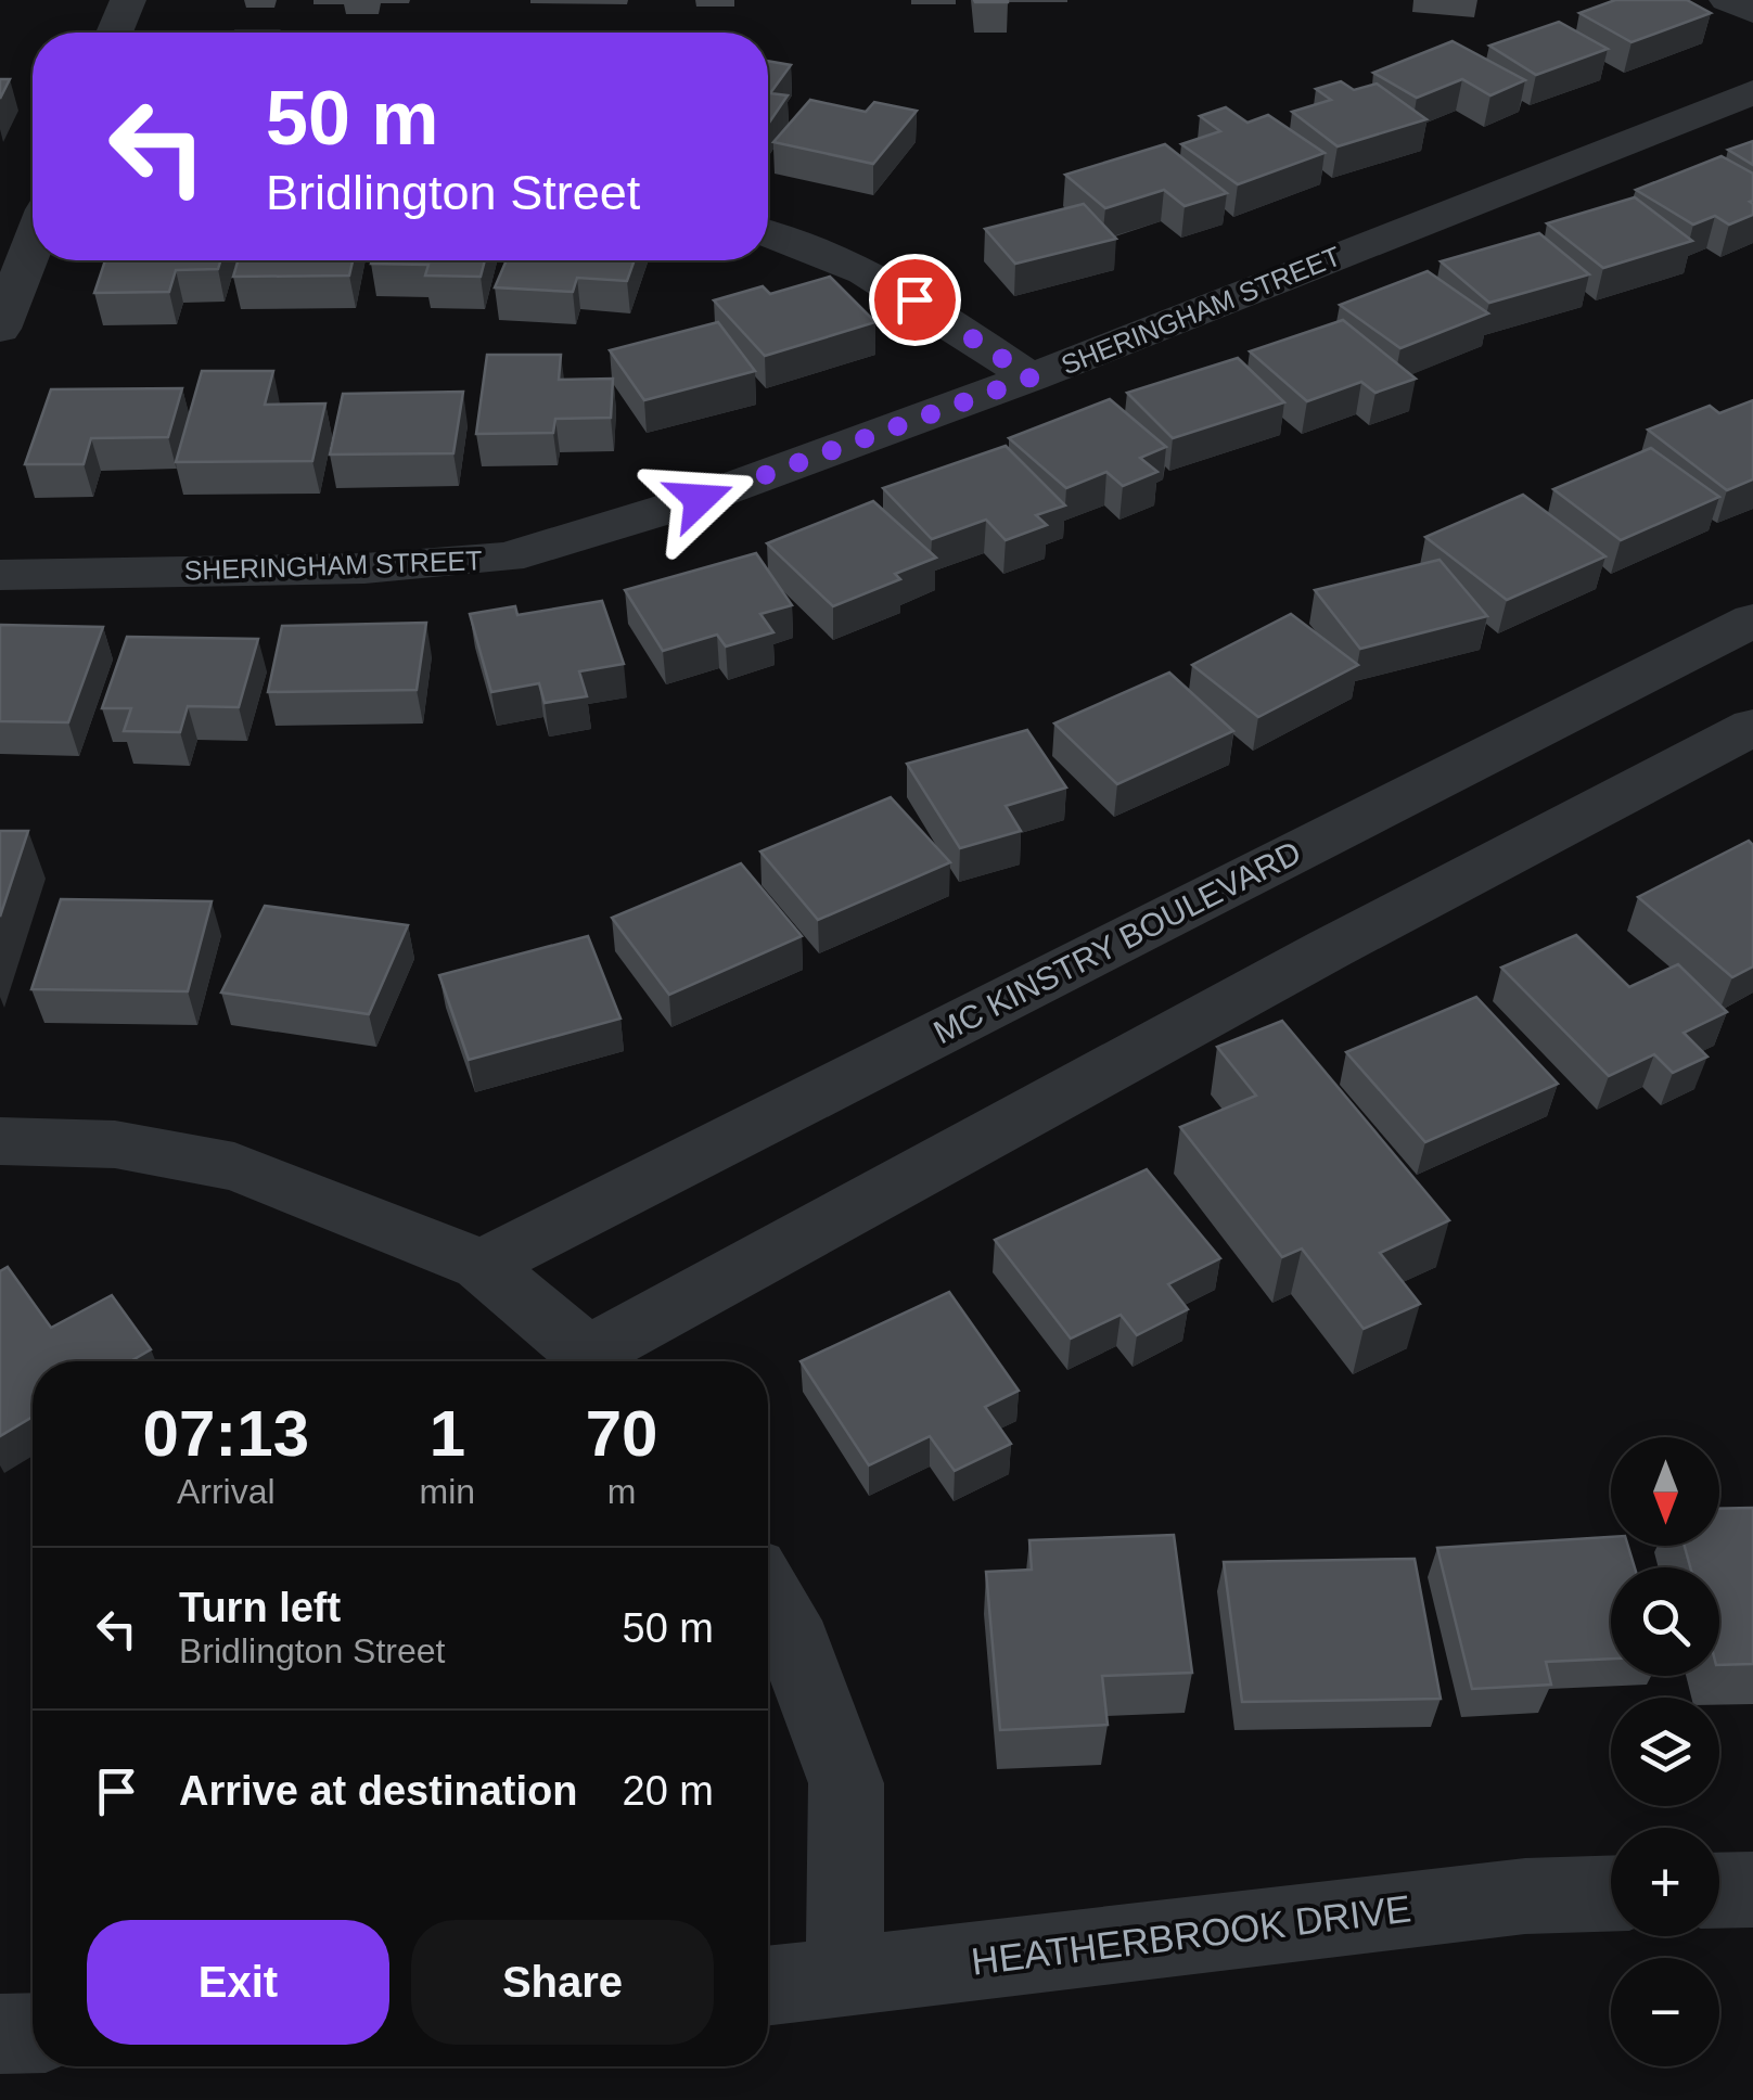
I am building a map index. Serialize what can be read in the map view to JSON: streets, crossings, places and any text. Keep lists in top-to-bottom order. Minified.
{"streets":{"street":["SHERINGHAM STREET","MC KINSTRY BOULEVARD","HEATHERBROOK DRIVE"]},"north":"bottom","page":{"turn":["50 m","Bridlington Street"],"eta":["07:13","Arrival","1","min","70","m"],"map_buttons":["+","−"],"list":[{"name":"Turn left","note":"Bridlington Street","value":"50 m"},{"name":"Arrive at destination","value":"20 m"}],"buttons":["Exit","Share"]}}
